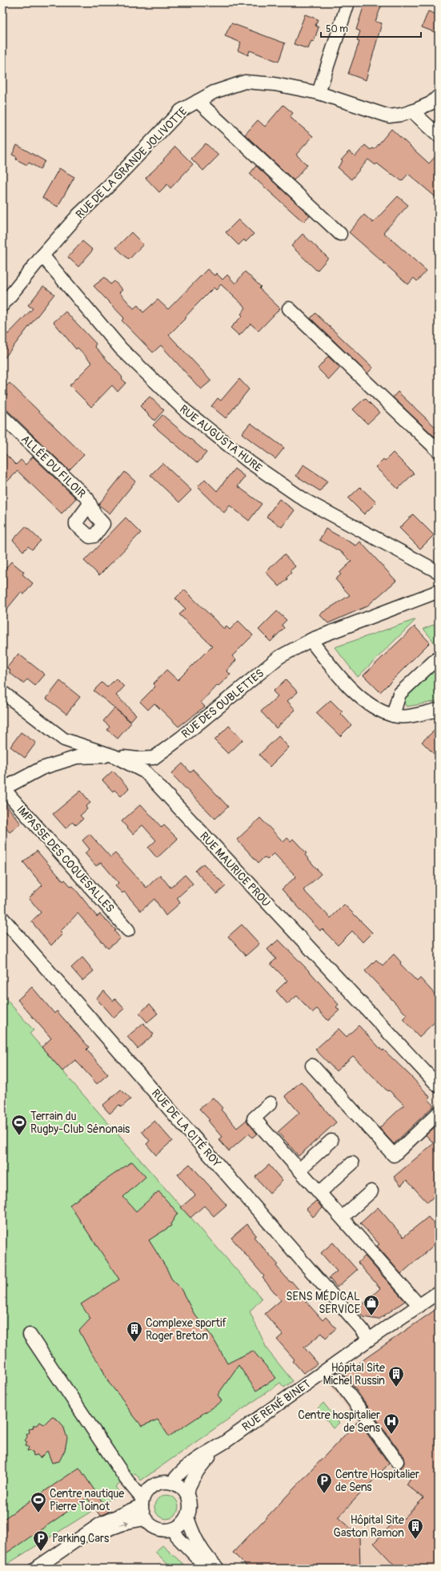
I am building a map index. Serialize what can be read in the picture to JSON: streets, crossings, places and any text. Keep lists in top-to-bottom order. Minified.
{"streets":{"street":["RUE DE LA GRANDE JOLIVOTTE","RUE AUGUSTA HURE","ALLÉE DU FILOIR","RUE DES OUBLETTES","IMPASSE DES COQUESALLES","RUE MAURICE PROU","RUE DE LA CITÉ ROY","RUE RENÉ BINET"]},"crossings":[["RUE DE LA GRANDE JOLIVOTTE","RUE AUGUSTA HURE"],["RUE DES OUBLETTES","IMPASSE DES COQUESALLES"],["RUE DES OUBLETTES","RUE MAURICE PROU"],["RUE DE LA CITÉ ROY","RUE RENÉ BINET"]],"places":{"sports":["Terrain du Rugby-Club Sénonais","Centre nautique Pierre Toinot"],"shop":["SENS MÉDICAL SERVICE"],"building":["Complexe sportif Roger Breton","Hôpital Site Michel Russin","Hôpital Site Gaston Ramon"],"hospital":["Centre hospitalier de Sens"],"parking":["Centre Hospitalier de Sens","Parking Cars"]},"scale_bar":"50 m"}
